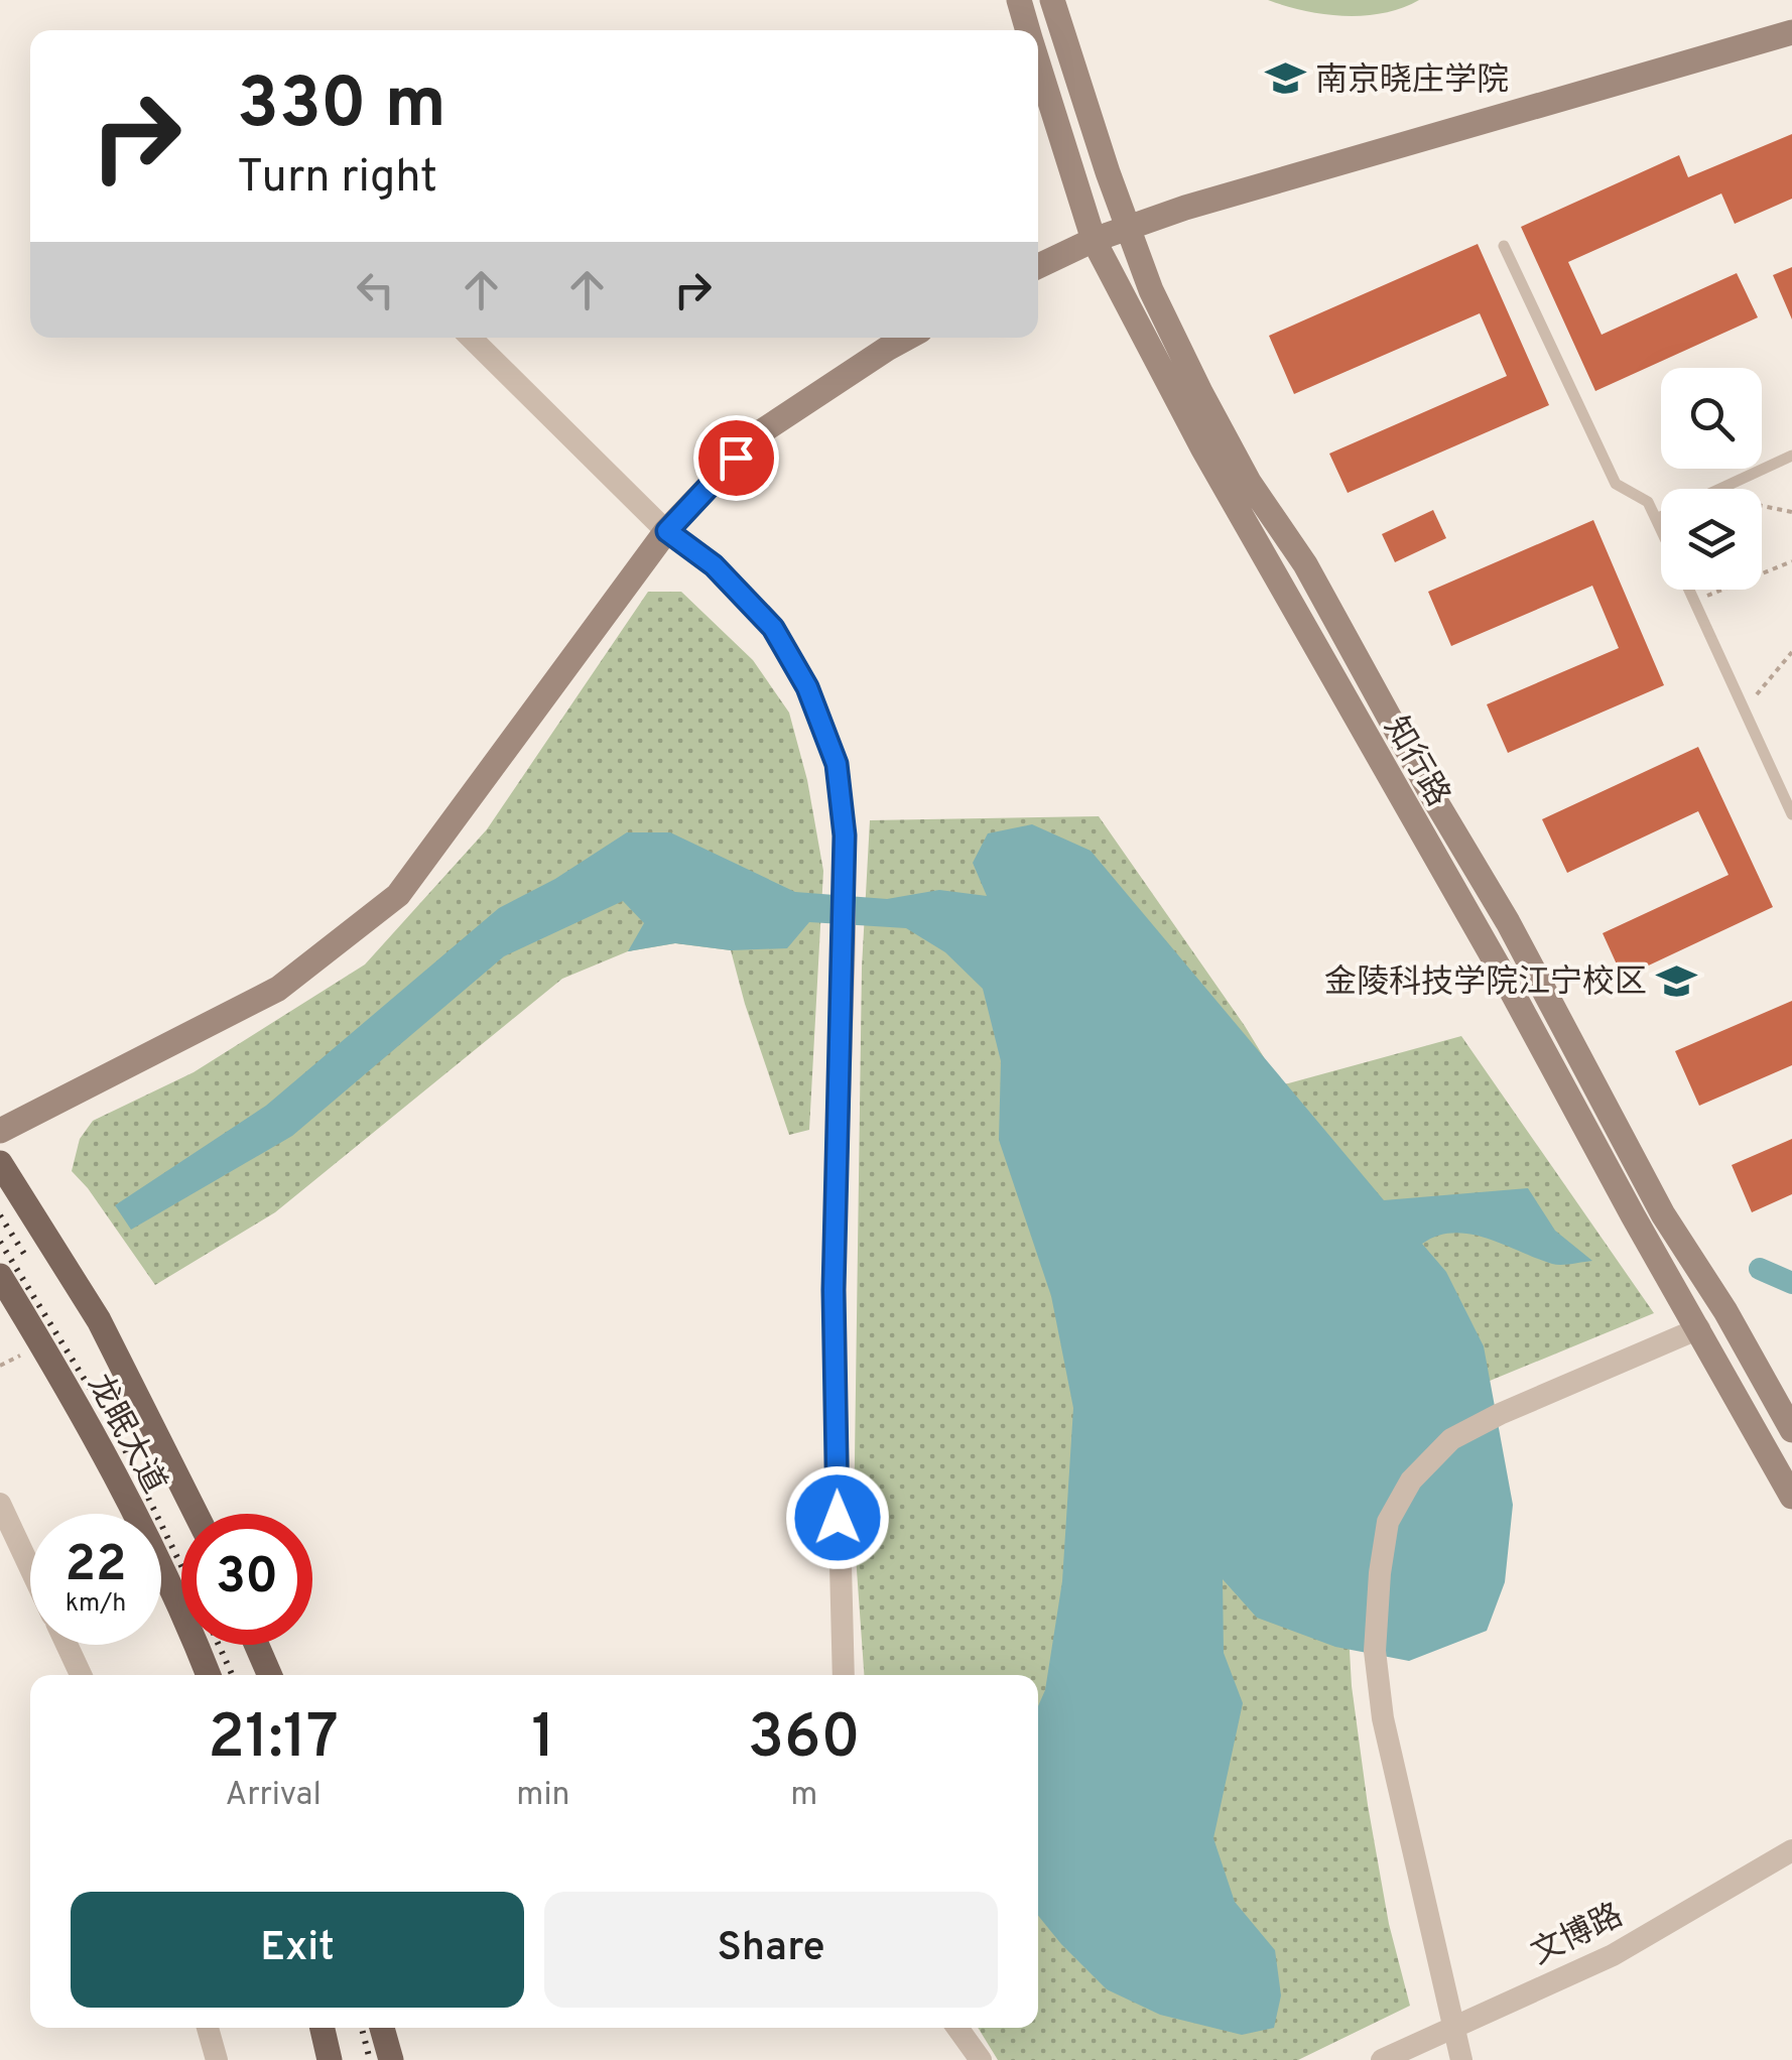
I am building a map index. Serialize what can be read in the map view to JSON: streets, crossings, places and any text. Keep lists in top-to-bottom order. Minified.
{"streets":{"main road":["龙眠大道"],"street":["知行路","文博路"]},"places":{"school or university":["南京晓庄学院","金陵科技学院江宁校区"]},"page":{"turn":["330 m","Turn right"],"speed":"22 km/h","limit":"30","eta":["21:17","Arrival","1","min","360","m"],"buttons":["Exit","Share"]}}
